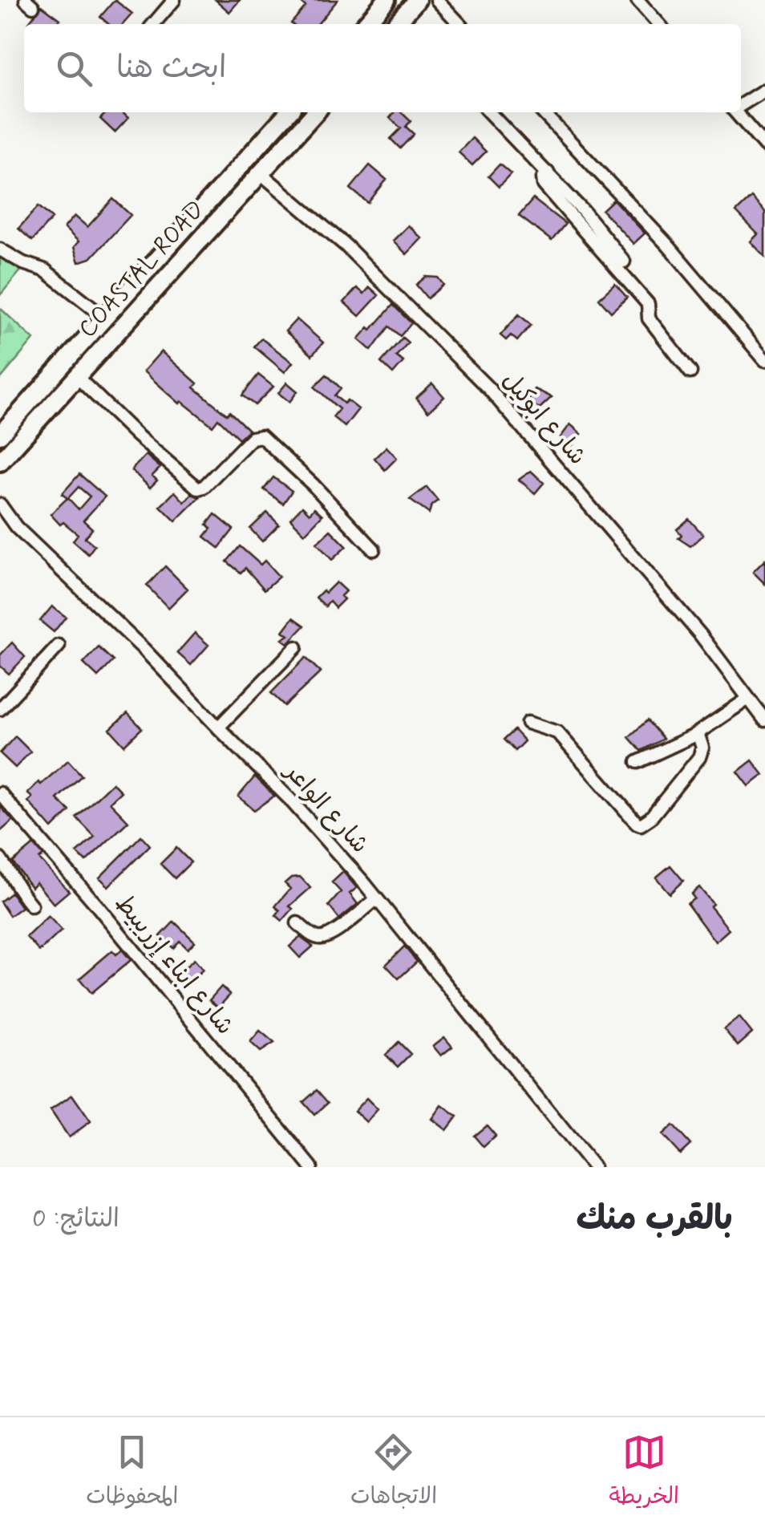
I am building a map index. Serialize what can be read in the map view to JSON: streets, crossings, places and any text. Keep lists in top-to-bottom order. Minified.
{"streets":{"highway":["COASTAL ROAD"],"street":["شارع ابوكيل","شارع الواعر","شارع ابناء إزريبيط"]},"crossings":[["COASTAL ROAD","شارع ابوكيل"]],"page":{"search":"ابحث هنا","heading":["بالقرب منك","النتائج: 0"],"nav":["الخريطة","الاتجاهات","المحفوظات"]}}
